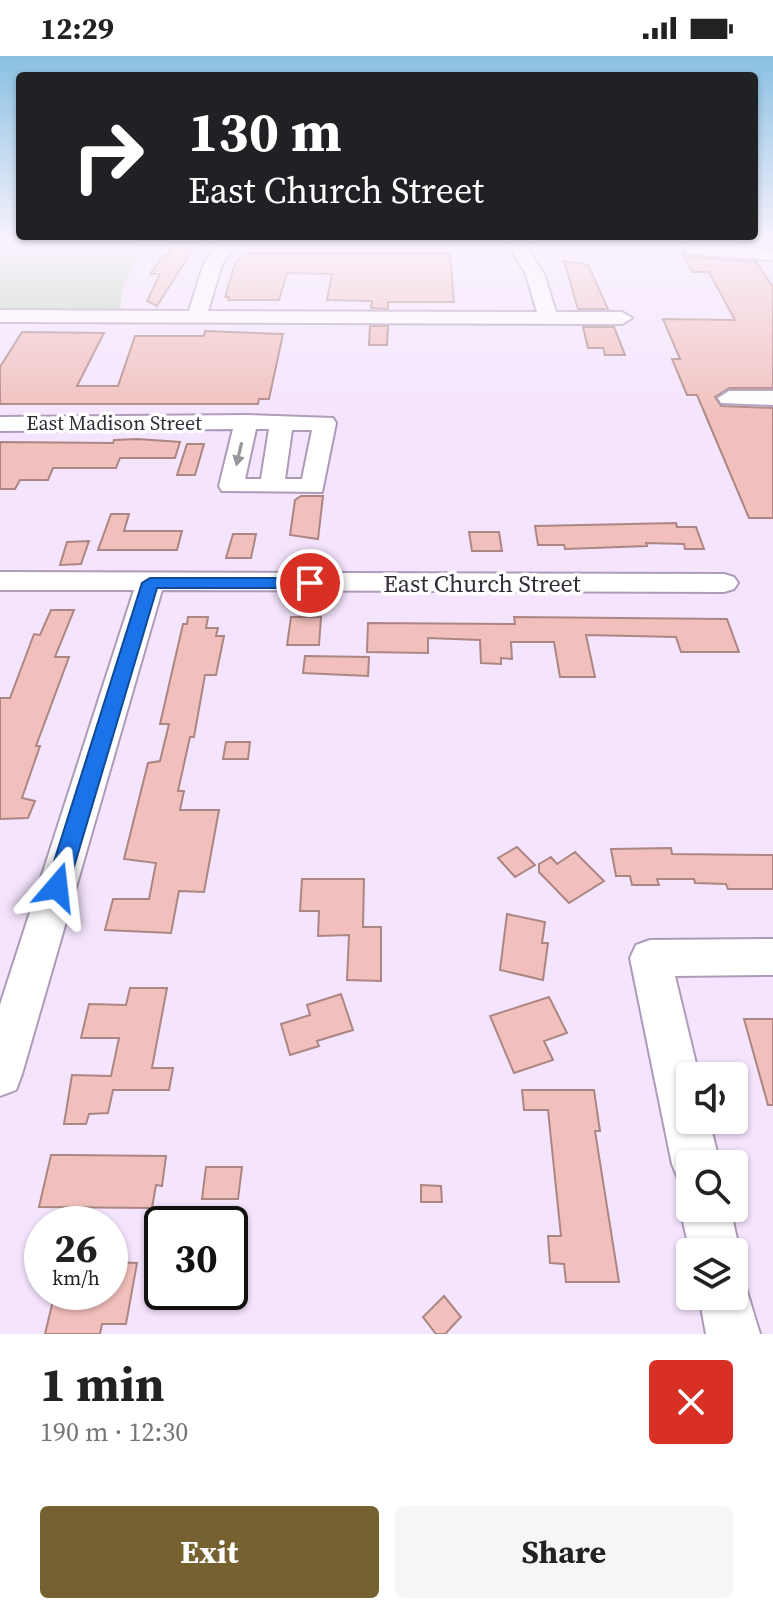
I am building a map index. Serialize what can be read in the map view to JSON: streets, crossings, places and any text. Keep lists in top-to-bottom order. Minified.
{"streets":{"street":["East Madison Street","East Church Street"]},"page":{"status":"12:29","turn":["130 m","East Church Street"],"speed":"26 km/h","limit":"30","heading":["1 min","190 m · 12:30"],"buttons":["Exit","Share"]}}
